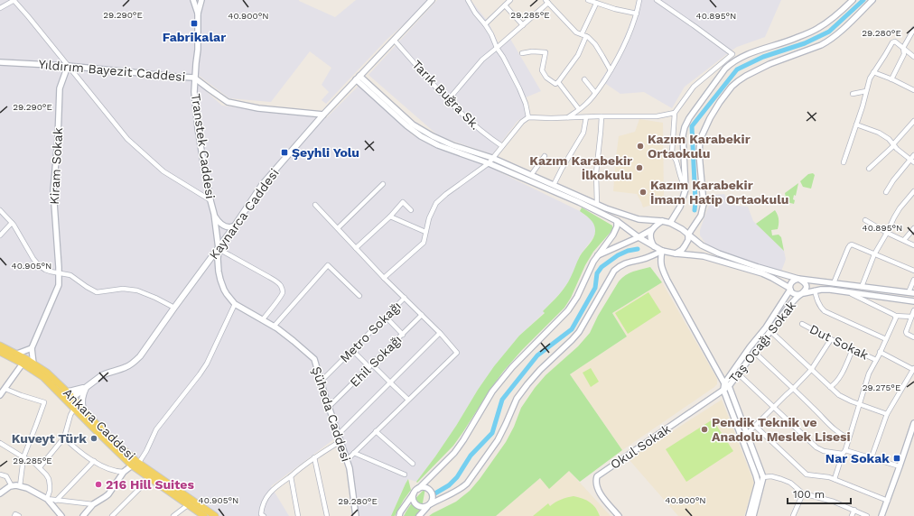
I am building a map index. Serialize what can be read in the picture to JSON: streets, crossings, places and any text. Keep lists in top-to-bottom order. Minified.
{"streets":{"main road":["Kaynarca Caddesi","Ankara Caddesi"],"street":["Yıldırım Bayezit Caddesi","Tarık Buğra Sk.","Transtek Caddesi","Kiram Sokak","Metro Sokağı","Taş Ocağı Sokak","Dut Sokak","Ehil Sokağı","Şüheda Caddesi","Okul Sokak"]},"crossings":[["Yıldırım Bayezit Caddesi","Transtek Caddesi"],["Yıldırım Bayezit Caddesi","Kiram Sokak"],["Yıldırım Bayezit Caddesi","Kaynarca Caddesi"],["Tarık Buğra Sk.","Kaynarca Caddesi"],["Transtek Caddesi","Kaynarca Caddesi"],["Transtek Caddesi","Şüheda Caddesi"],["Kaynarca Caddesi","Şüheda Caddesi"],["Kaynarca Caddesi","Ankara Caddesi"],["Metro Sokağı","Şüheda Caddesi"],["Taş Ocağı Sokak","Okul Sokak"],["Ehil Sokağı","Şüheda Caddesi"]],"places":{"transit":["Fabrikalar","Şeyhli Yolu","Nar Sokak"],"other":["Kazım Karabekir Ortaokulu","Kazım Karabekir İlkokulu","Kazım Karabekir İmam Hatip Ortaokulu","Pendik Teknik ve Anadolu Meslek Lisesi","Kuveyt Türk","216 Hill Suites"]},"scale_bar":"100 m","coordinates":["29.290°E","29.285°E","40.900°N","40.895°N","29.280°E","40.905°N","29.275°E"]}
